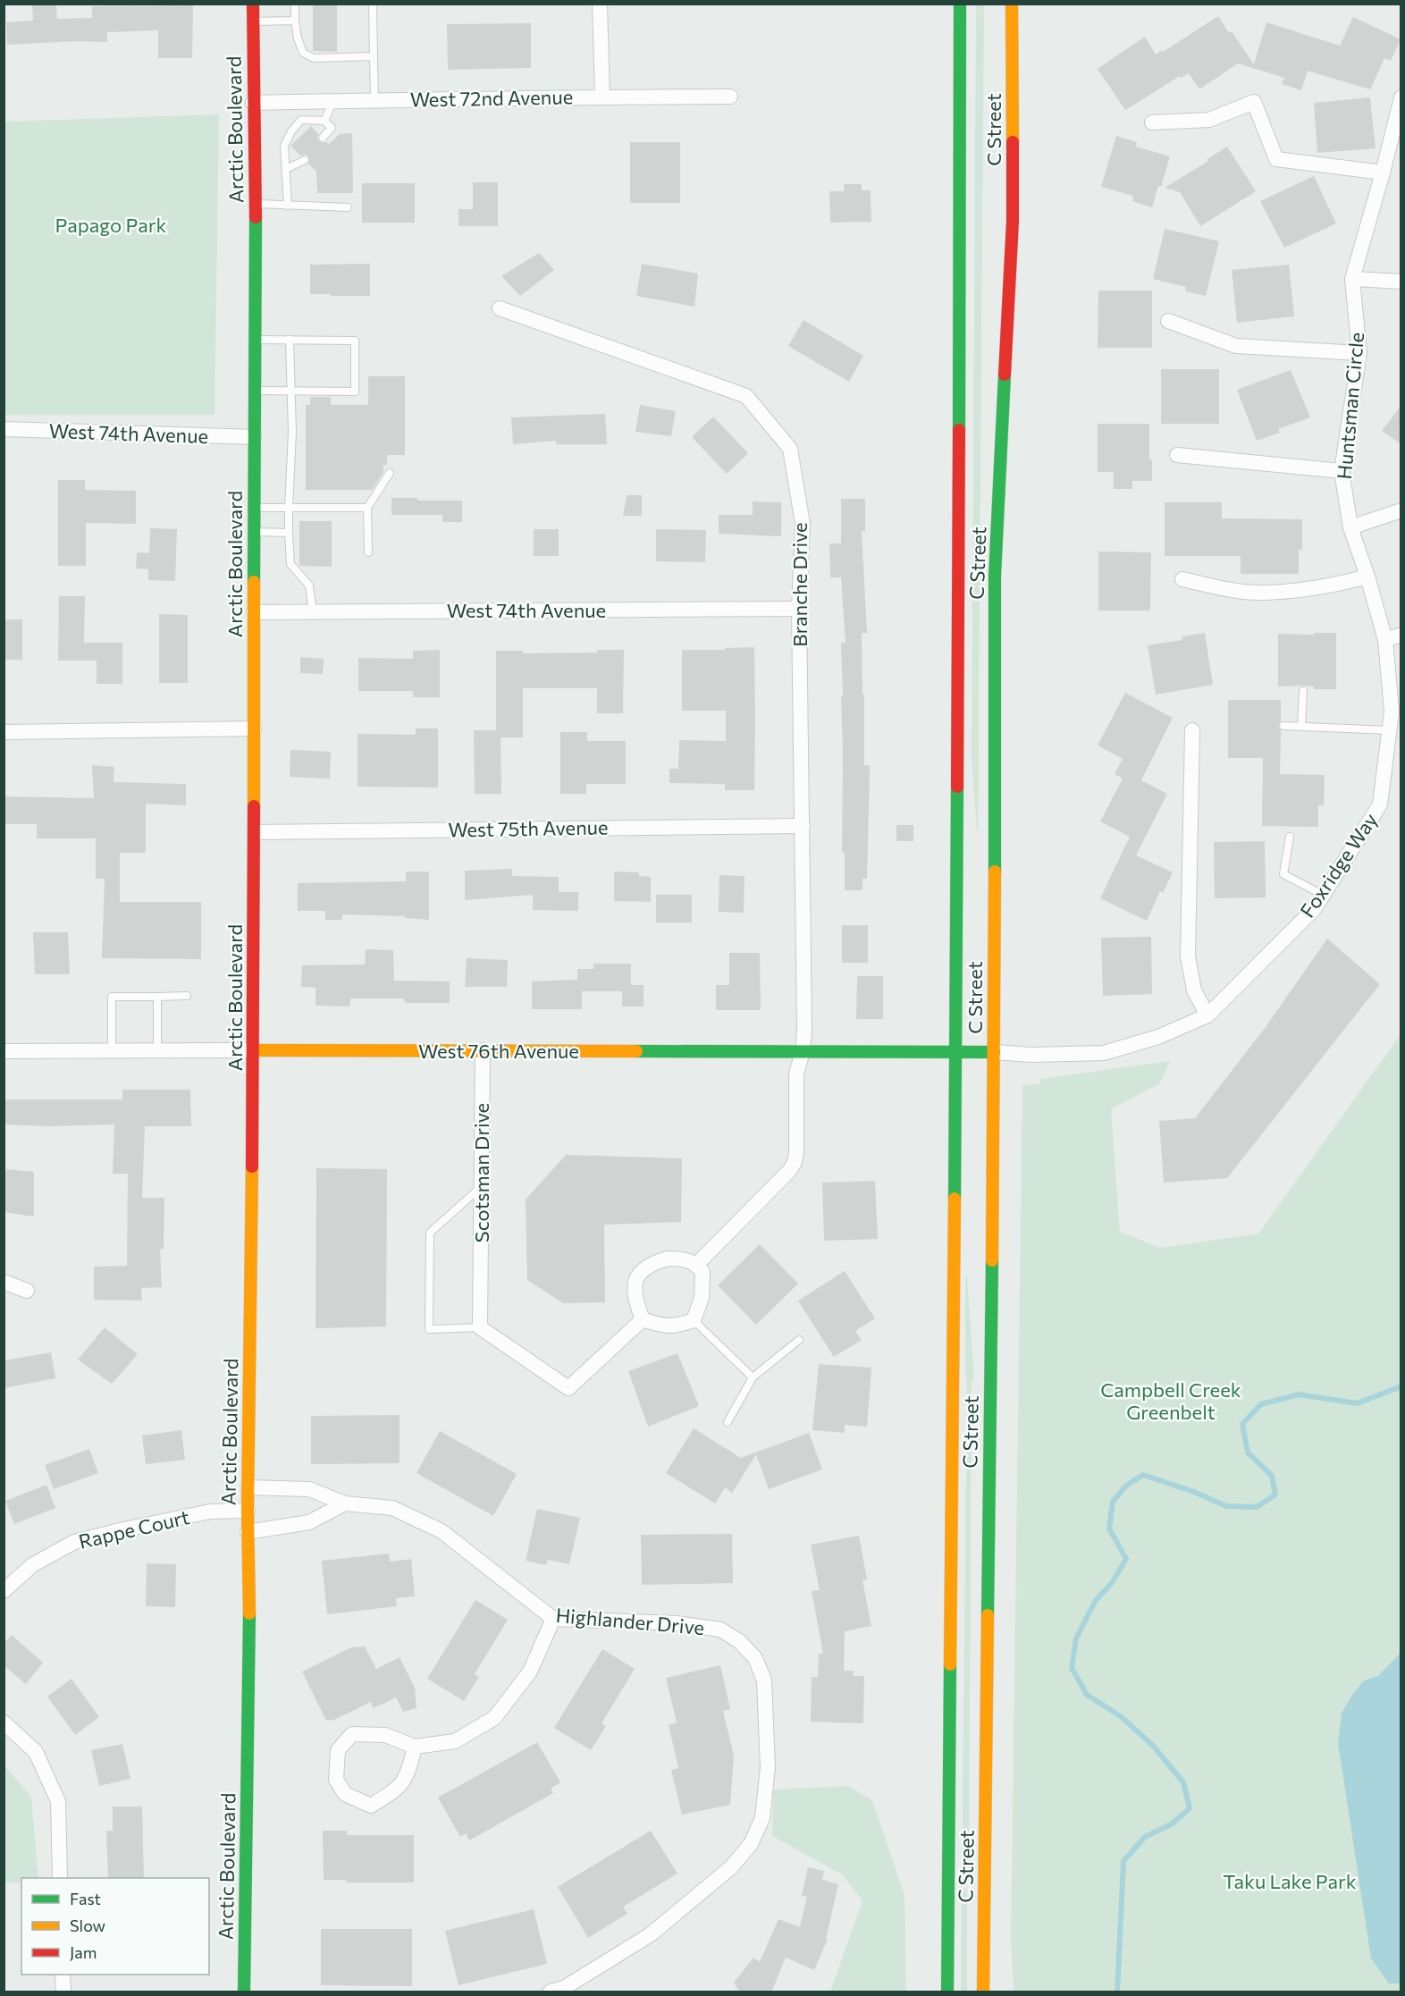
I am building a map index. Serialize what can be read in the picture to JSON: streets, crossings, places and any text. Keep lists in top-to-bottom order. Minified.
{"streets":{"main road":["Arctic Boulevard","C Street","West 76th Avenue"],"street":["West 72nd Avenue","Huntsman Circle","West 74th Avenue","Branche Drive","West 75th Avenue","Foxridge Way","Scotsman Drive","Rappe Court","Highlander Drive"]},"crossings":[["West 72nd Avenue","Arctic Boulevard"],["Arctic Boulevard","West 74th Avenue"],["Arctic Boulevard","West 75th Avenue"],["Arctic Boulevard","West 76th Avenue"],["Arctic Boulevard","Rappe Court"],["Arctic Boulevard","Highlander Drive"],["C Street","Foxridge Way"],["C Street","West 76th Avenue"],["Huntsman Circle","Foxridge Way"],["West 74th Avenue","Branche Drive"],["Branche Drive","West 75th Avenue"],["Branche Drive","West 76th Avenue"],["Foxridge Way","West 76th Avenue"],["West 76th Avenue","Scotsman Drive"]],"parks":["Papago Park","Campbell Creek Greenbelt","Taku Lake Park"],"legend":["Fast","Slow","Jam"]}
